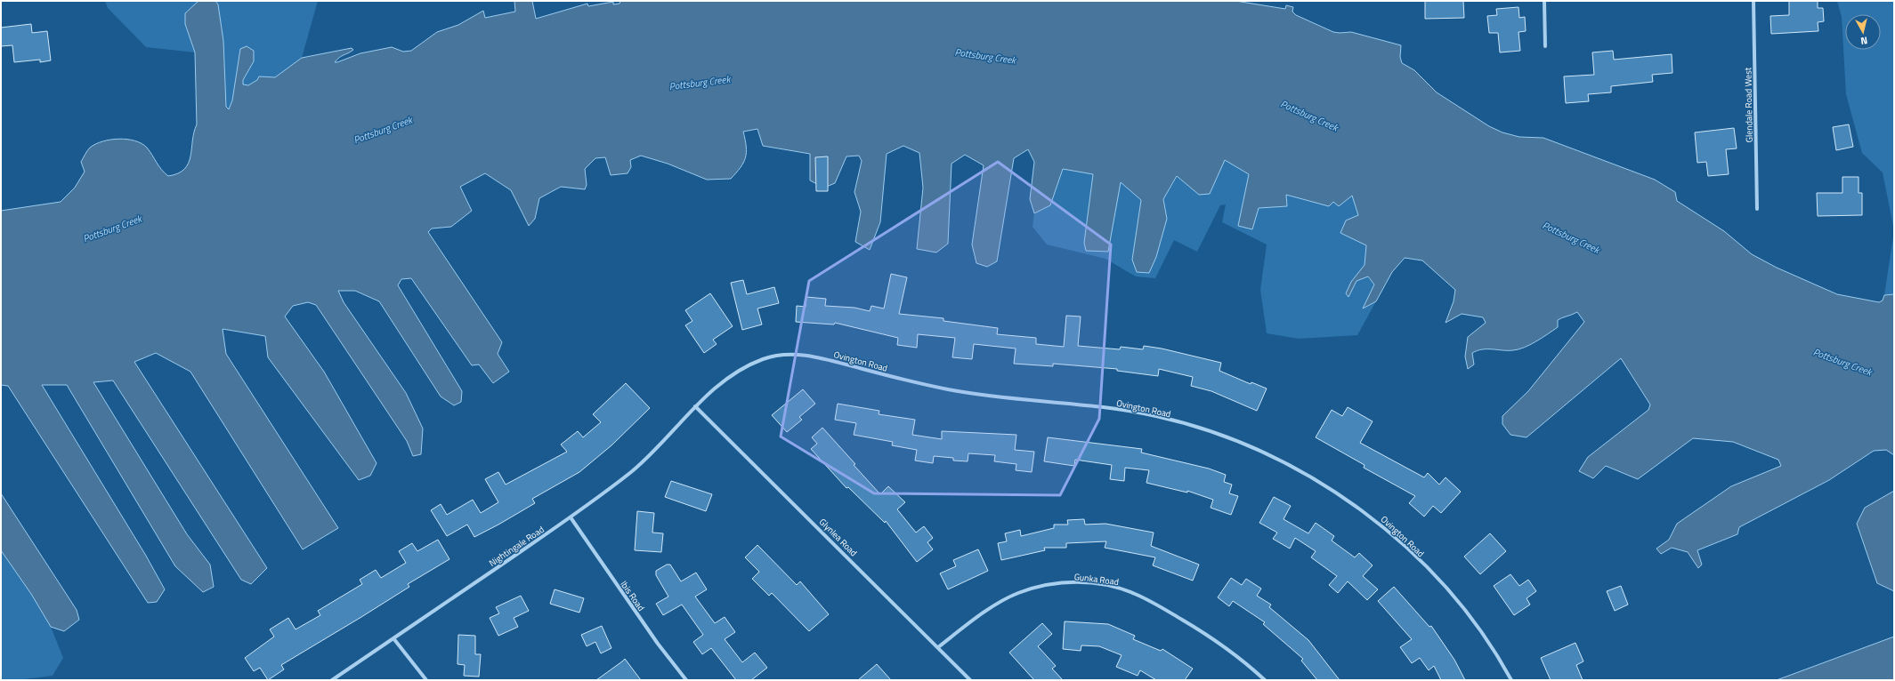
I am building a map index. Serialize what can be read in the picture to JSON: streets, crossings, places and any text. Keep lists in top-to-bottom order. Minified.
{"streets":{"street":["Glendale Road West","Ovington Road","Glynlea Road","Nightingale Road","Gunka Road","Ibis Road"]},"crossings":[["Ovington Road","Glynlea Road"],["Ovington Road","Nightingale Road"],["Glynlea Road","Nightingale Road"],["Glynlea Road","Gunka Road"],["Nightingale Road","Ibis Road"]],"water":["Pottsburg Creek"],"north":"bottom"}
